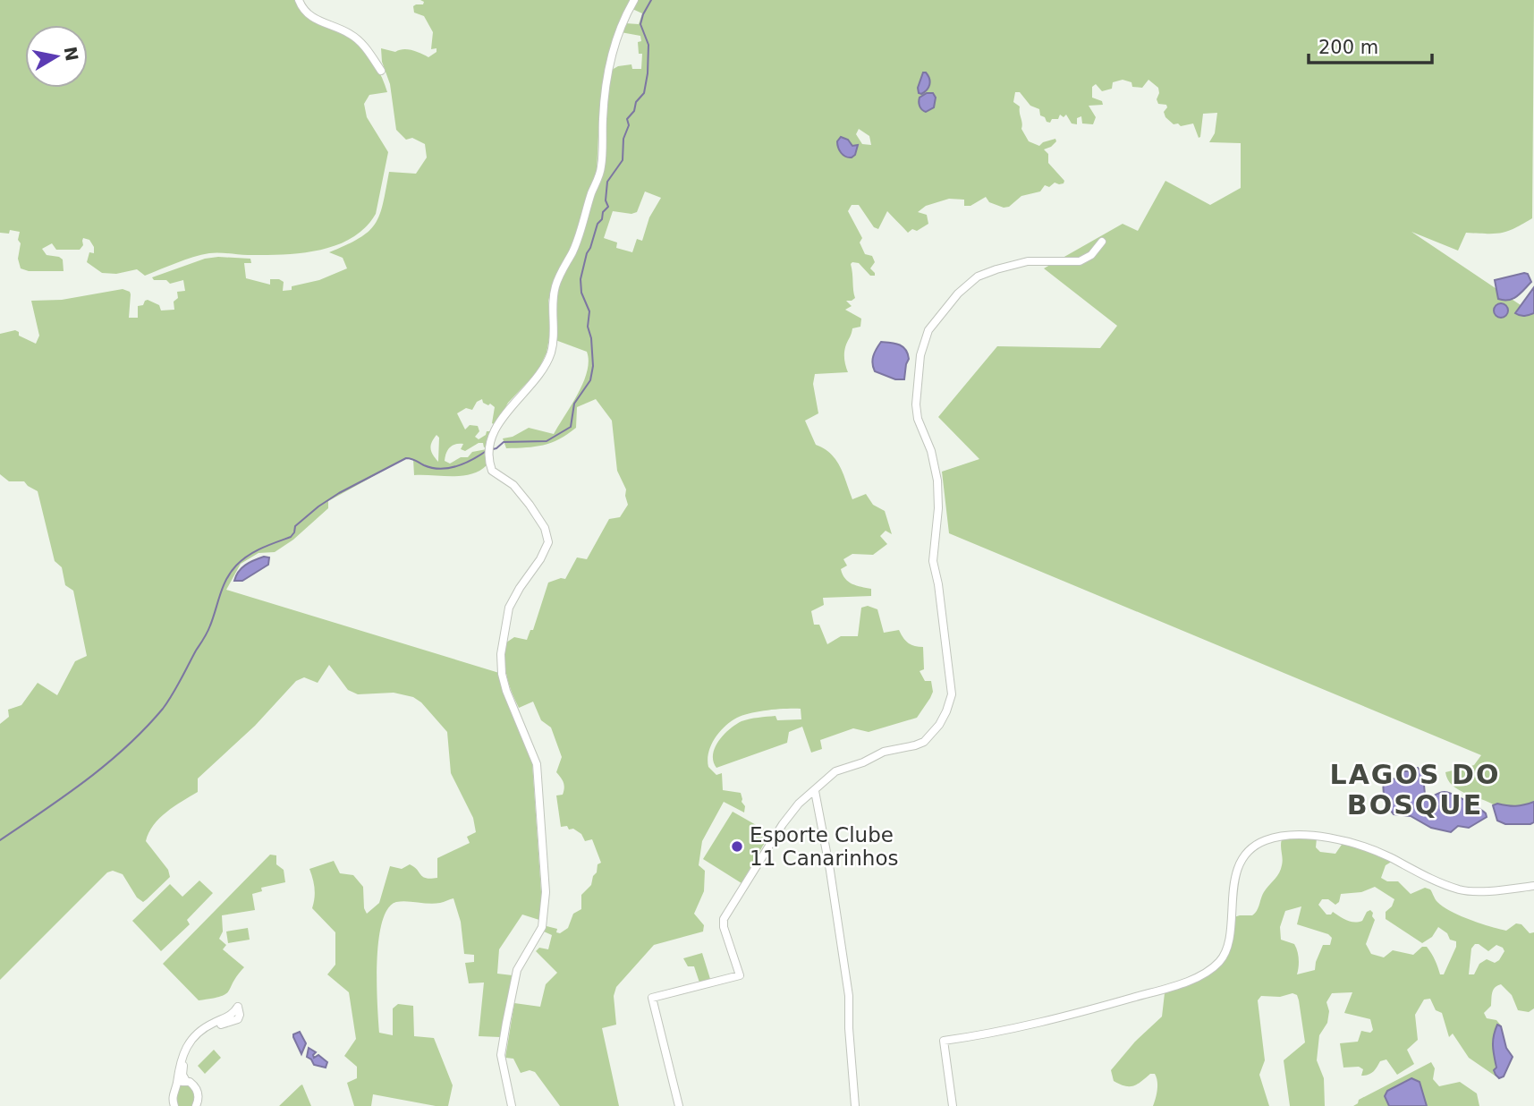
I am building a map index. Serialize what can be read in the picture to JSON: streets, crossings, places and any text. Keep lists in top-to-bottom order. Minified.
{"districts":["LAGOS DO BOSQUE"],"places":["Esporte Clube 11 Canarinhos"],"scale_bar":"200 m","north":"right"}
